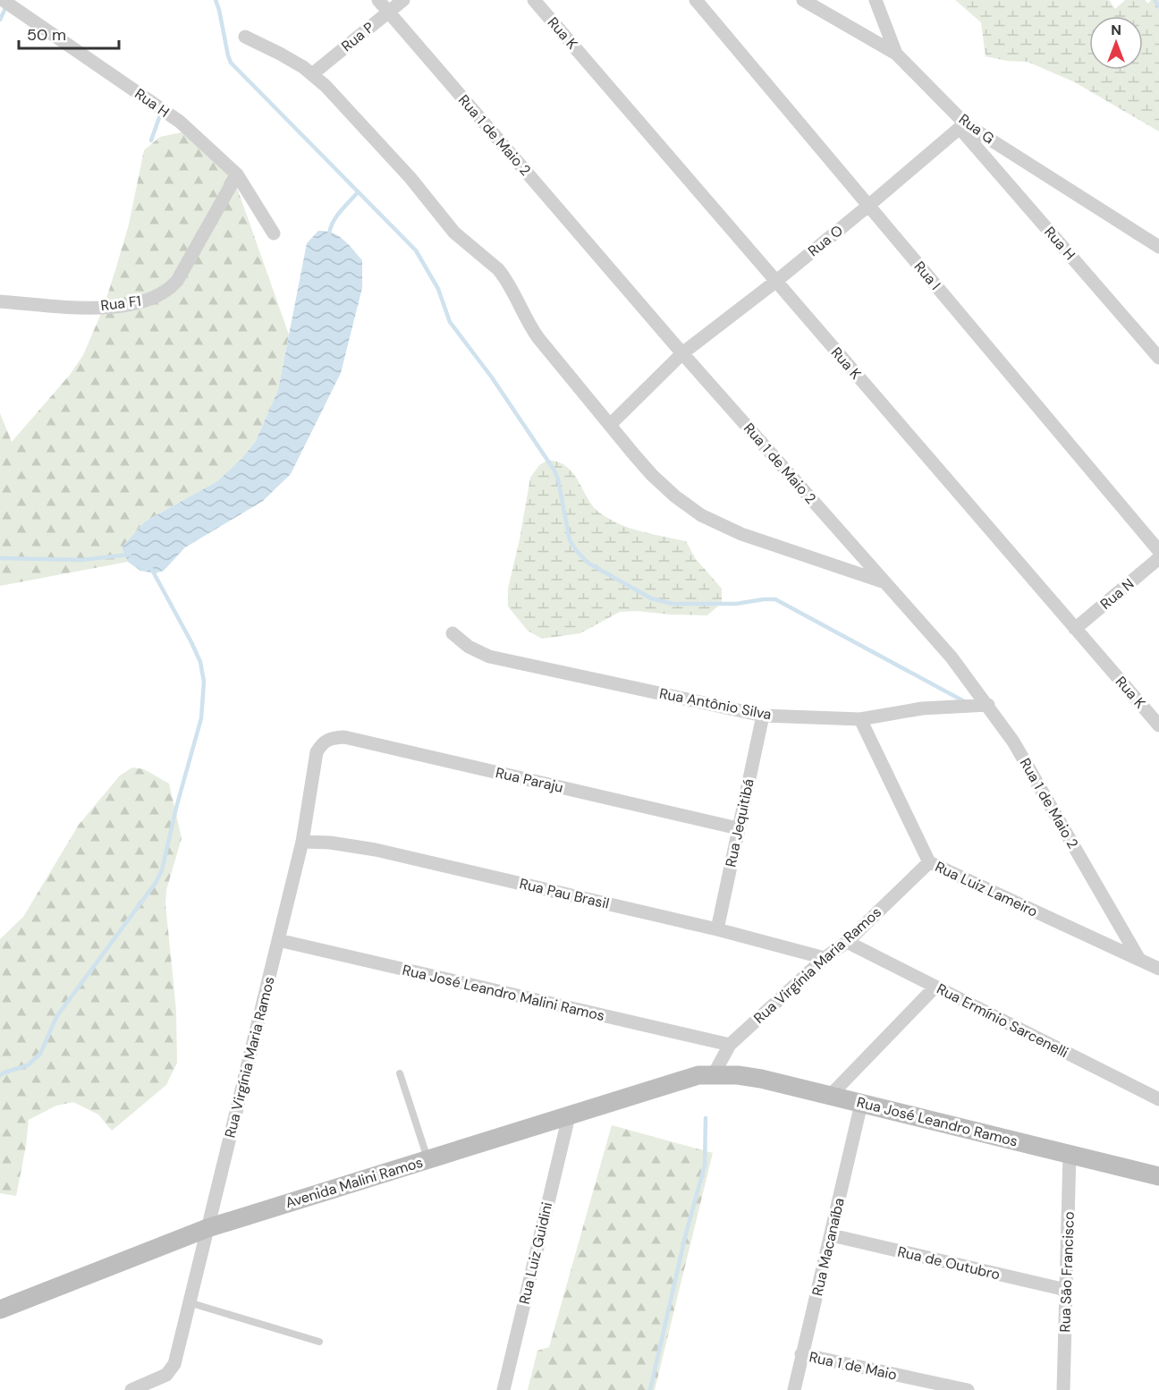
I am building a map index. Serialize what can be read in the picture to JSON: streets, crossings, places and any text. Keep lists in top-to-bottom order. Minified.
{"streets":{"street":["Rua K","Rua P","Rua H","Rua G","Rua 1 de Maio 2","Rua O","Rua I","Rua F1","Rua N","Rua Antônio Silva","Rua Paraju","Rua Jequitibá","Rua Luiz Lameiro","Rua Pau Brasil","Rua Virgínia Maria Ramos","Rua José Leandro Malini Ramos","Rua Ermínio Sarcenelli","Rua José Leandro Ramos","Avenida Malini Ramos","Rua Macanaíba","Rua Luiz Guidini","Rua de Outubro","Rua São Francisco","Rua 1 de Maio"]},"crossings":[["Rua K","Rua O"],["Rua K","Rua N"],["Rua P","Rua 1 de Maio 2"],["Rua H","Rua G"],["Rua H","Rua O"],["Rua H","Rua F1"],["Rua G","Rua O"],["Rua 1 de Maio 2","Rua O"],["Rua 1 de Maio 2","Rua Antônio Silva"],["Rua 1 de Maio 2","Rua Luiz Lameiro"],["Rua O","Rua I"],["Rua Antônio Silva","Rua Jequitibá"],["Rua Antônio Silva","Rua Luiz Lameiro"],["Rua Paraju","Rua Jequitibá"],["Rua Paraju","Rua Virgínia Maria Ramos"],["Rua Jequitibá","Rua Pau Brasil"],["Rua Luiz Lameiro","Rua Virgínia Maria Ramos"],["Rua Pau Brasil","Rua Virgínia Maria Ramos"],["Rua Virgínia Maria Ramos","Rua José Leandro Malini Ramos"],["Rua Virgínia Maria Ramos","Rua Ermínio Sarcenelli"],["Rua Virgínia Maria Ramos","Rua José Leandro Ramos"],["Rua Virgínia Maria Ramos","Avenida Malini Ramos"],["Rua José Leandro Ramos","Avenida Malini Ramos"],["Rua José Leandro Ramos","Rua Macanaíba"],["Rua José Leandro Ramos","Rua São Francisco"],["Avenida Malini Ramos","Rua Luiz Guidini"],["Rua Macanaíba","Rua de Outubro"],["Rua Macanaíba","Rua 1 de Maio"],["Rua de Outubro","Rua São Francisco"]],"scale_bar":"50 m","north":"top"}
